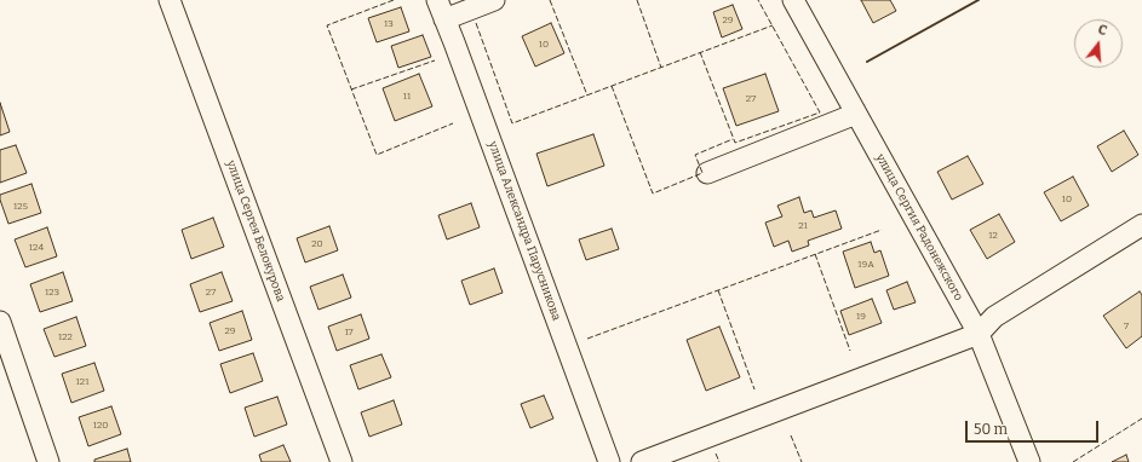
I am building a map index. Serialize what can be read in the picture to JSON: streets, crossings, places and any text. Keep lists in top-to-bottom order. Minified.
{"streets":{"street":["улица Сергия Радонежского","улица Сергея Белокурова","улица Александра Парусникова"]},"house_numbers":["29","13","10","11","27","10","125","21","12","20","124","19А","123","27","19","7","29","17","122","121","120"],"scale_bar":"50 m","north":"top"}
